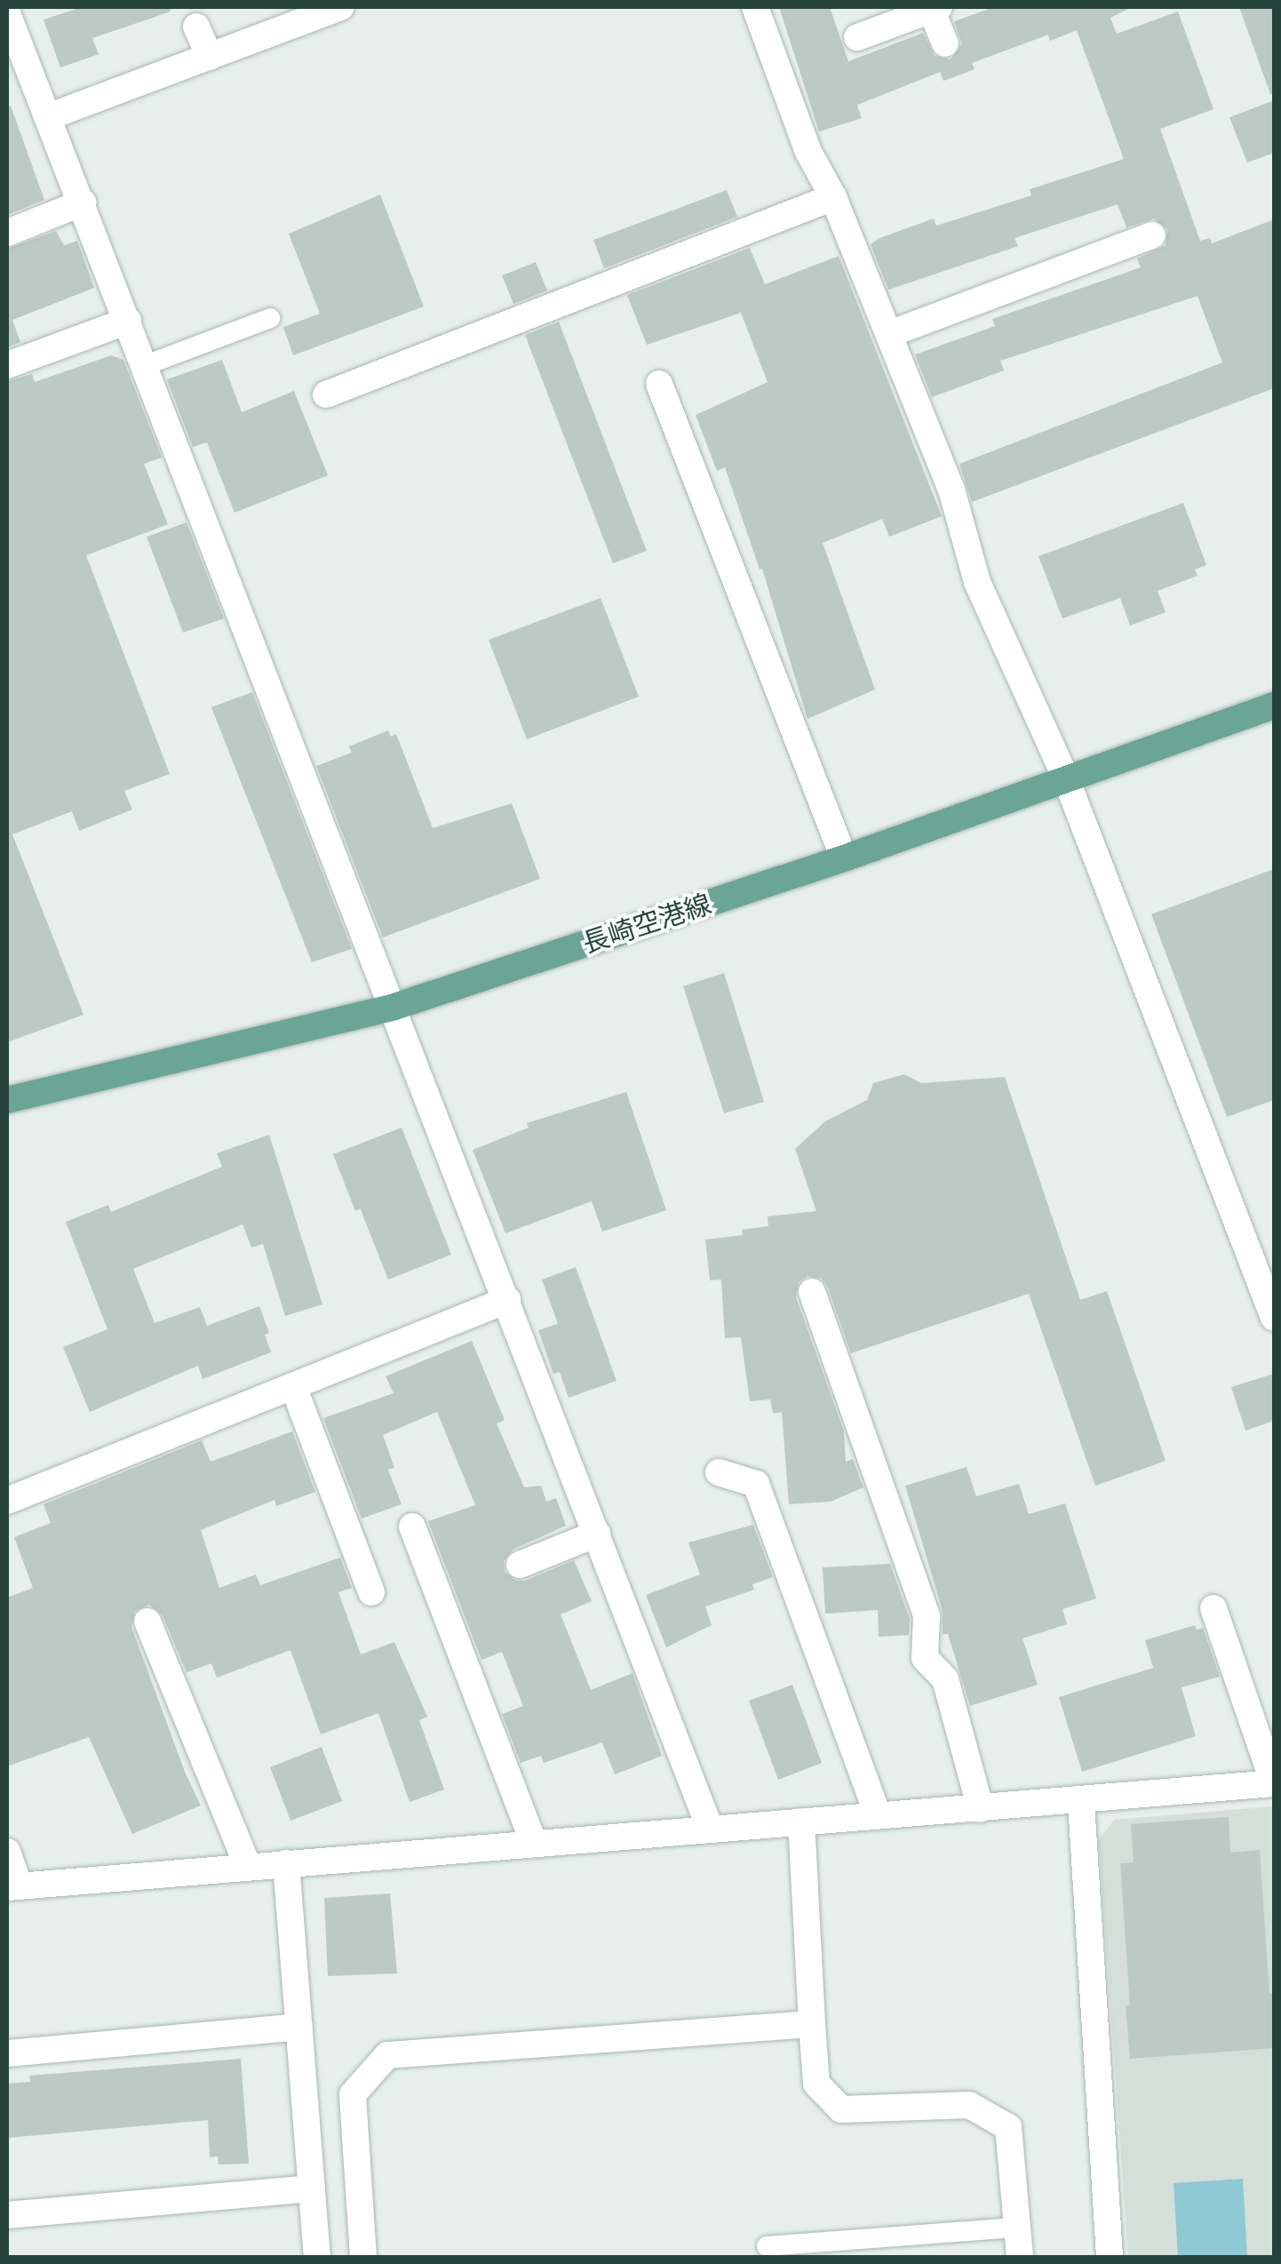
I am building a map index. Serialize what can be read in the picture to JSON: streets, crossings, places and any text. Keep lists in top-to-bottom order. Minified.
{"streets":{"main road":["長崎空港線"]}}
